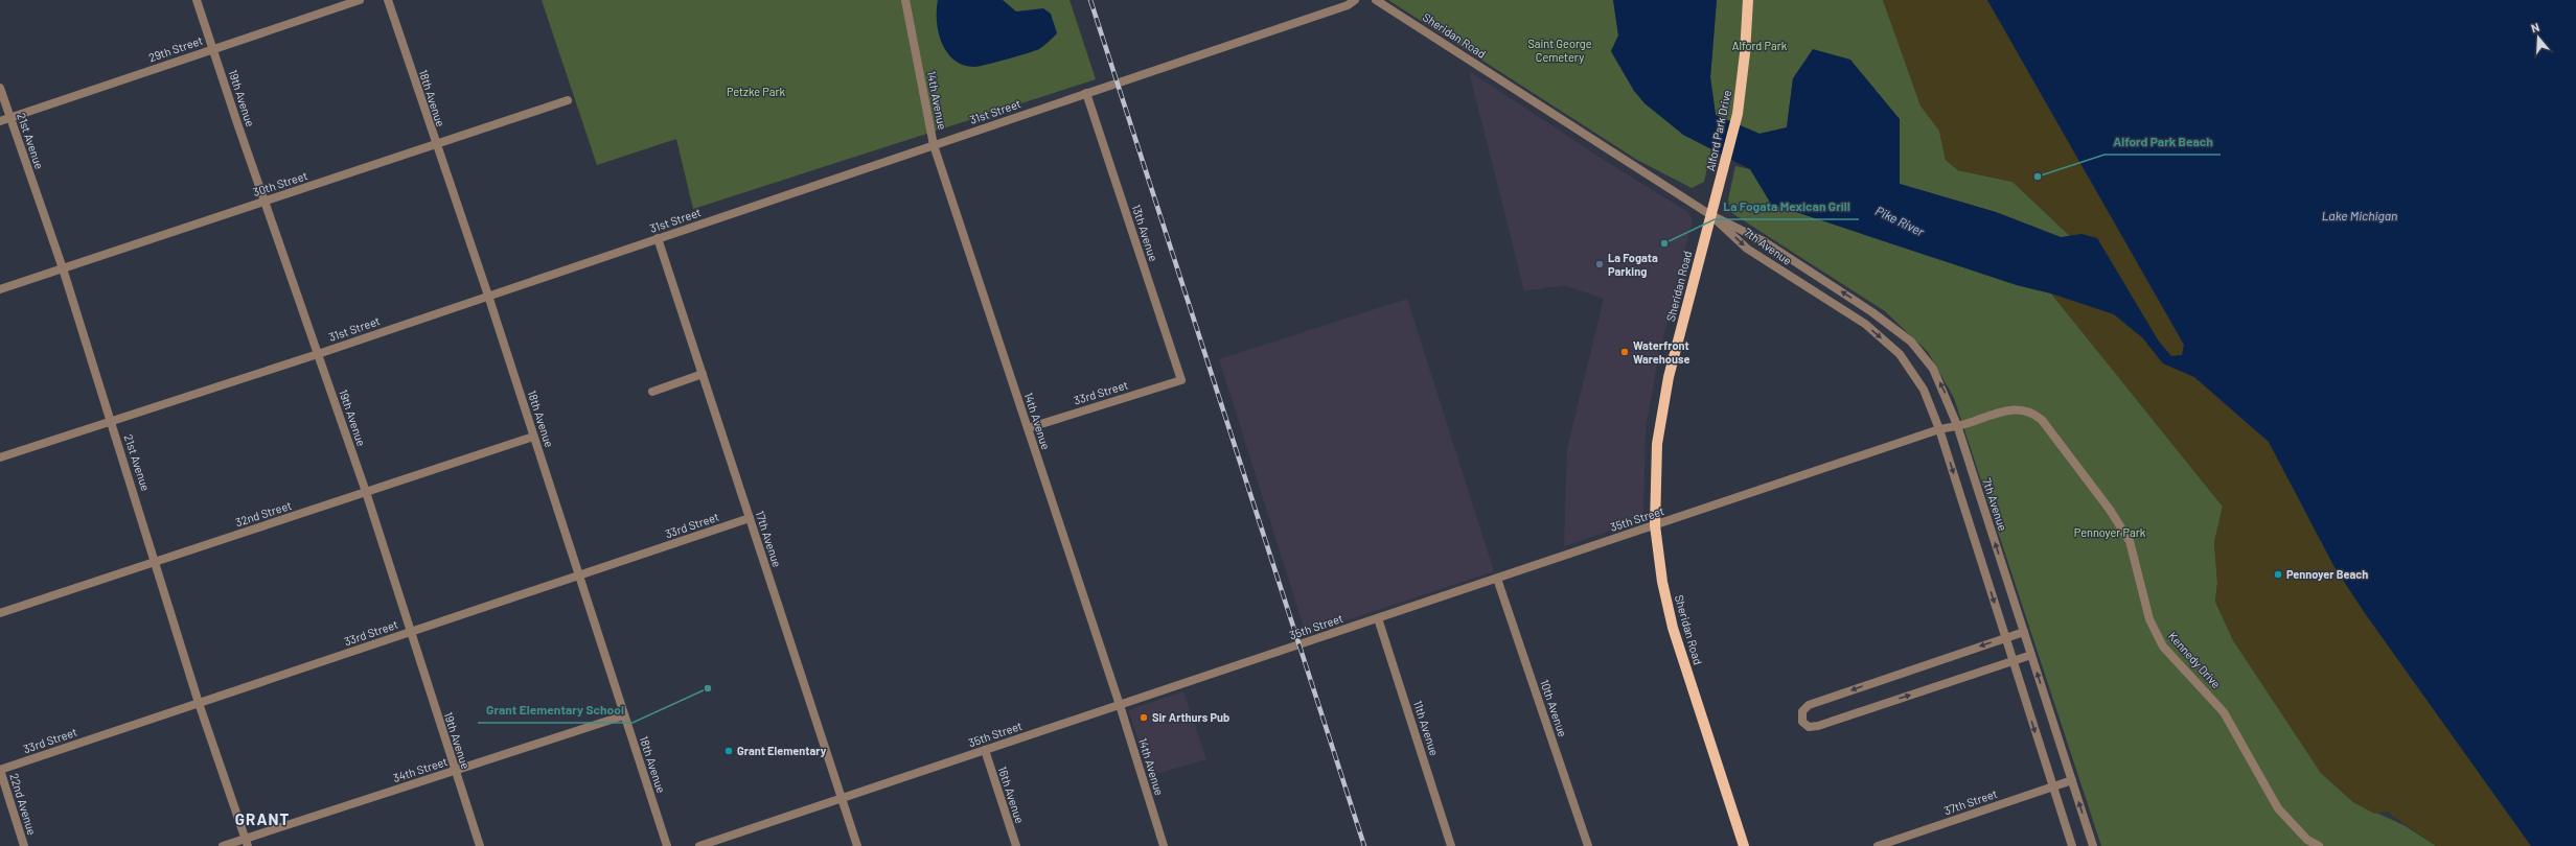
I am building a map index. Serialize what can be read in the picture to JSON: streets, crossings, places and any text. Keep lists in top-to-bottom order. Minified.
{"streets":{"main road":["Sheridan Road","Alford Park Drive"],"street":["29th Street","19th Avenue","18th Avenue","14th Avenue","31st Street","21st Avenue","30th Street","13th Avenue","7th Avenue","33rd Street","32nd Street","35th Street","17th Avenue","Kennedy Drive","10th Avenue","11th Avenue","34th Street","16th Avenue","37th Street","22nd Avenue"]},"crossings":[["Sheridan Road","Alford Park Drive"],["Sheridan Road","7th Avenue"],["Sheridan Road","35th Street"],["29th Street","19th Avenue"],["29th Street","21st Avenue"],["19th Avenue","31st Street"],["19th Avenue","30th Street"],["19th Avenue","33rd Street"],["19th Avenue","32nd Street"],["19th Avenue","34th Street"],["18th Avenue","31st Street"],["18th Avenue","30th Street"],["18th Avenue","33rd Street"],["18th Avenue","32nd Street"],["18th Avenue","34th Street"],["14th Avenue","31st Street"],["14th Avenue","33rd Street"],["14th Avenue","35th Street"],["31st Street","21st Avenue"],["31st Street","13th Avenue"],["31st Street","17th Avenue"],["Alford Park Drive","7th Avenue"],["21st Avenue","30th Street"],["21st Avenue","33rd Street"],["21st Avenue","32nd Street"],["21st Avenue","34th Street"],["13th Avenue","33rd Street"],["7th Avenue","35th Street"],["7th Avenue","Kennedy Drive"],["7th Avenue","37th Street"],["33rd Street","17th Avenue"],["33rd Street","22nd Avenue"],["35th Street","17th Avenue"],["35th Street","Kennedy Drive"],["35th Street","10th Avenue"],["35th Street","11th Avenue"],["35th Street","16th Avenue"]],"districts":["GRANT"],"water":["Lake Michigan","Pike River"],"parks":["Saint George Cemetery","Alford Park","Petzke Park","Pennoyer Park"],"places":["Alford Park Beach","La Fogata Mexican Grill","La Fogata Parking","Waterfront Warehouse","Pennoyer Beach","Grant Elementary School","Sir Arthurs Pub","Grant Elementary"],"north":"top"}
